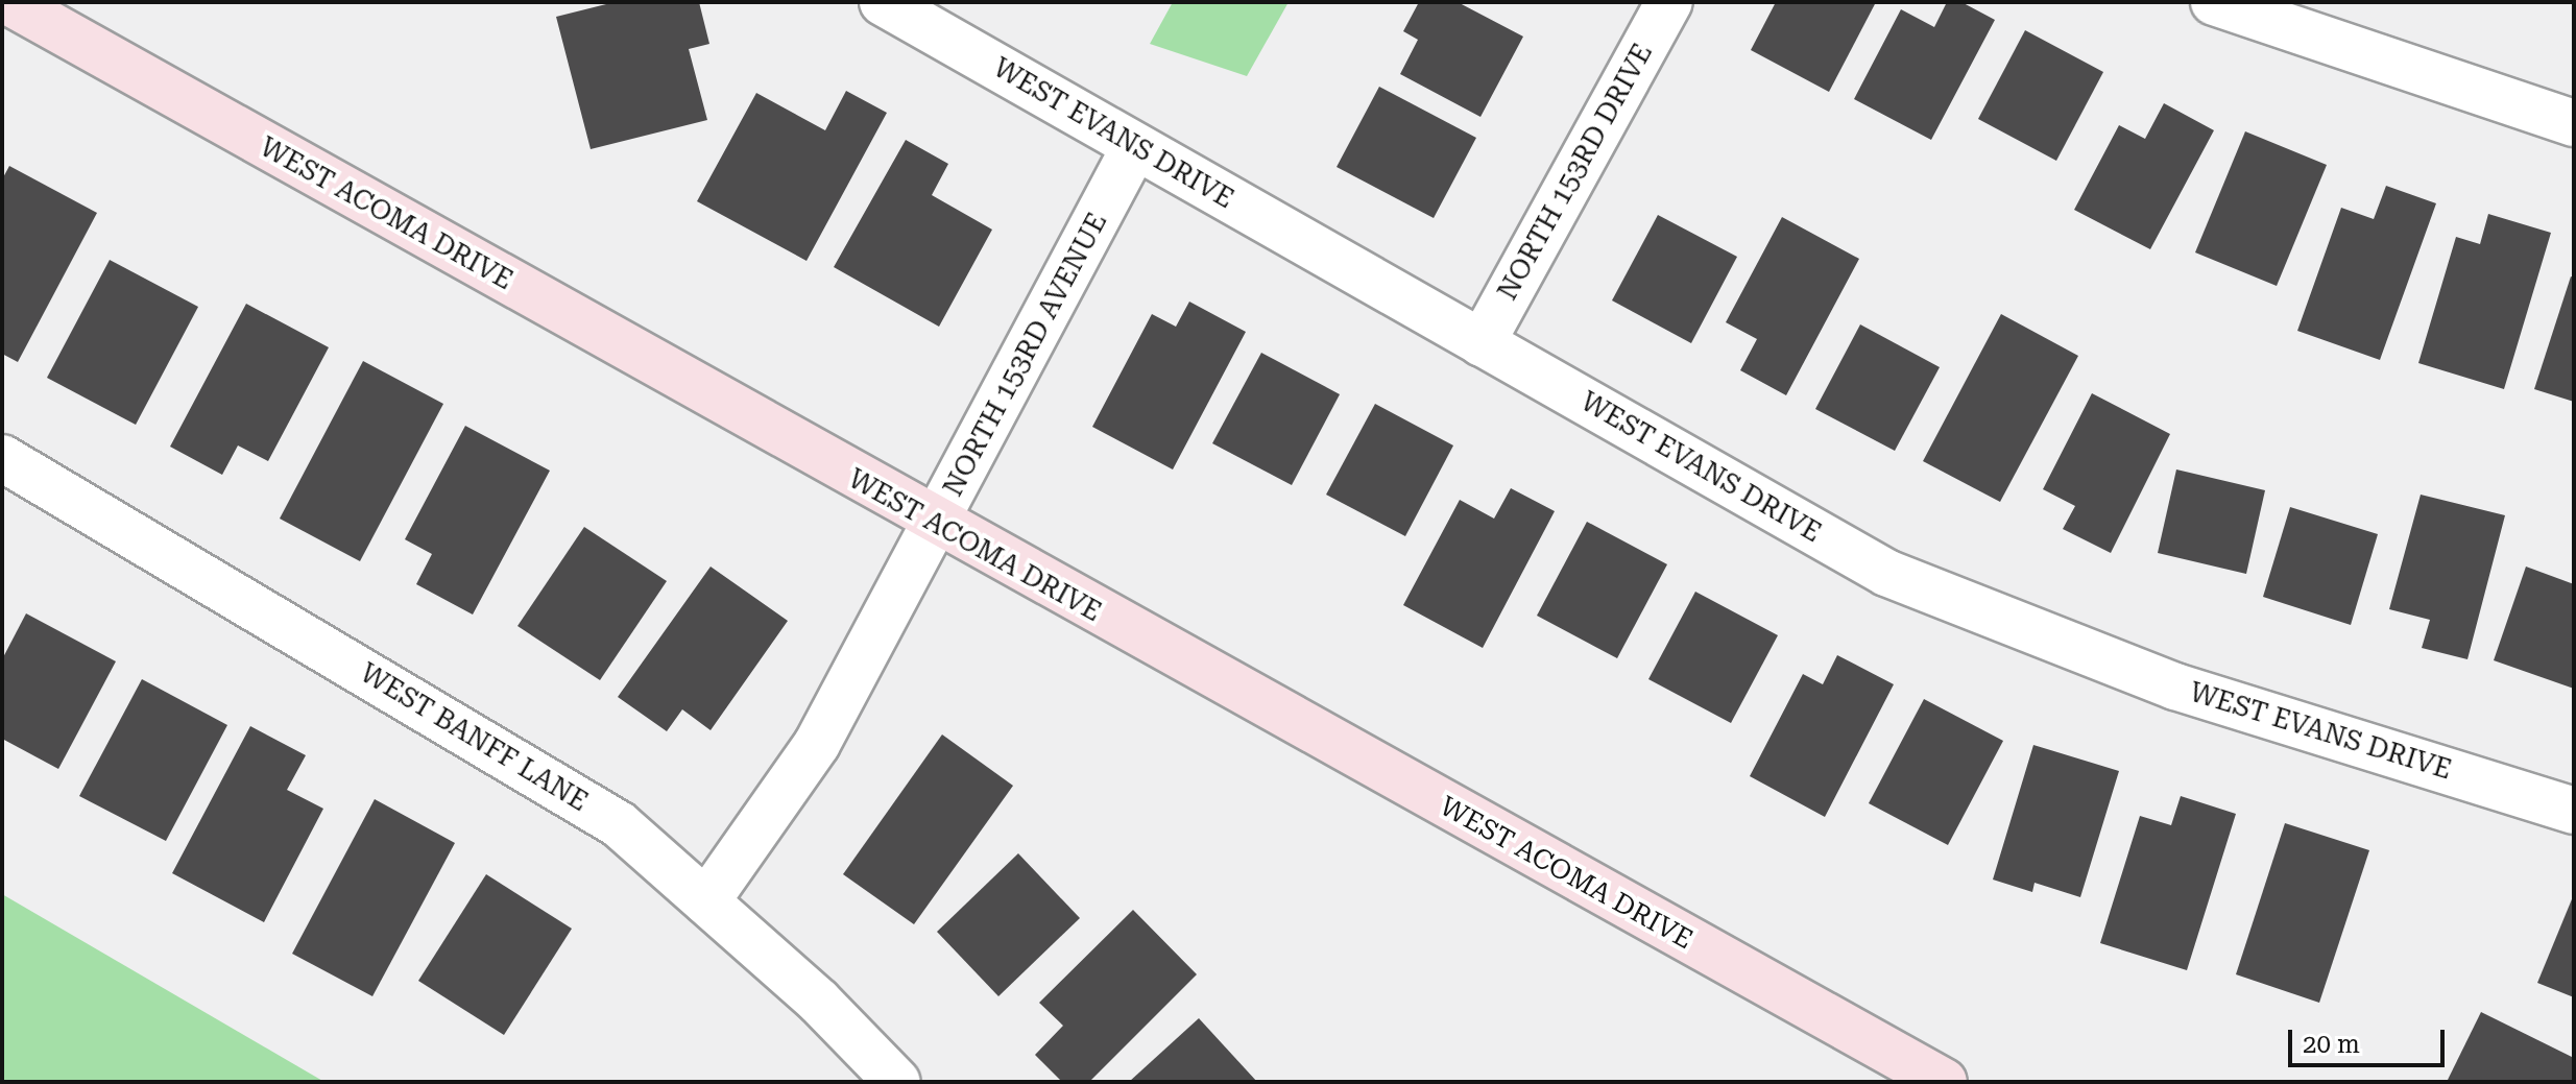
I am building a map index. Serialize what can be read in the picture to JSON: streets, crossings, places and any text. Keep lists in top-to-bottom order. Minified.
{"streets":{"street":["WEST EVANS DRIVE","NORTH 153RD DRIVE","WEST ACOMA DRIVE","NORTH 153RD AVENUE","WEST BANFF LANE"]},"crossings":[["WEST EVANS DRIVE","NORTH 153RD DRIVE"],["WEST EVANS DRIVE","NORTH 153RD AVENUE"],["WEST ACOMA DRIVE","NORTH 153RD AVENUE"],["NORTH 153RD AVENUE","WEST BANFF LANE"]],"scale_bar":"20 m"}
